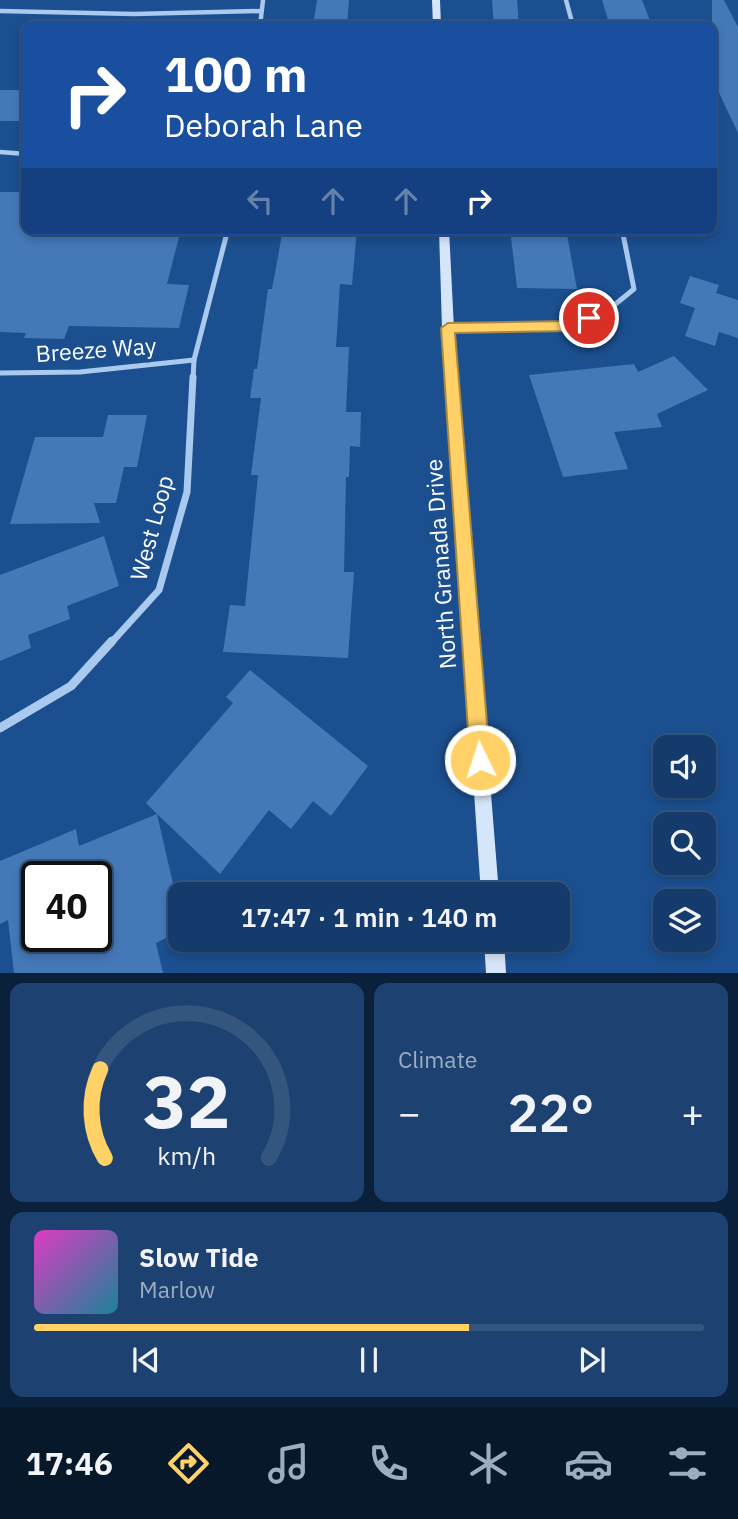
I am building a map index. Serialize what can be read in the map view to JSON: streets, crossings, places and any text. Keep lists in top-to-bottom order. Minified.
{"streets":{"street":["Breeze Way","West Loop","North Granada Drive"]},"crossings":[["Breeze Way","West Loop"]],"page":{"turn":["100 m","Deborah Lane"],"limit":"40","trip":"17:47 · 1 min · 140 m","tile":"Climate","heat":["−","22°","+"],"song":["Slow Tide","Marlow"],"tabs":"17:46","gauge":["32","km/h"]}}
